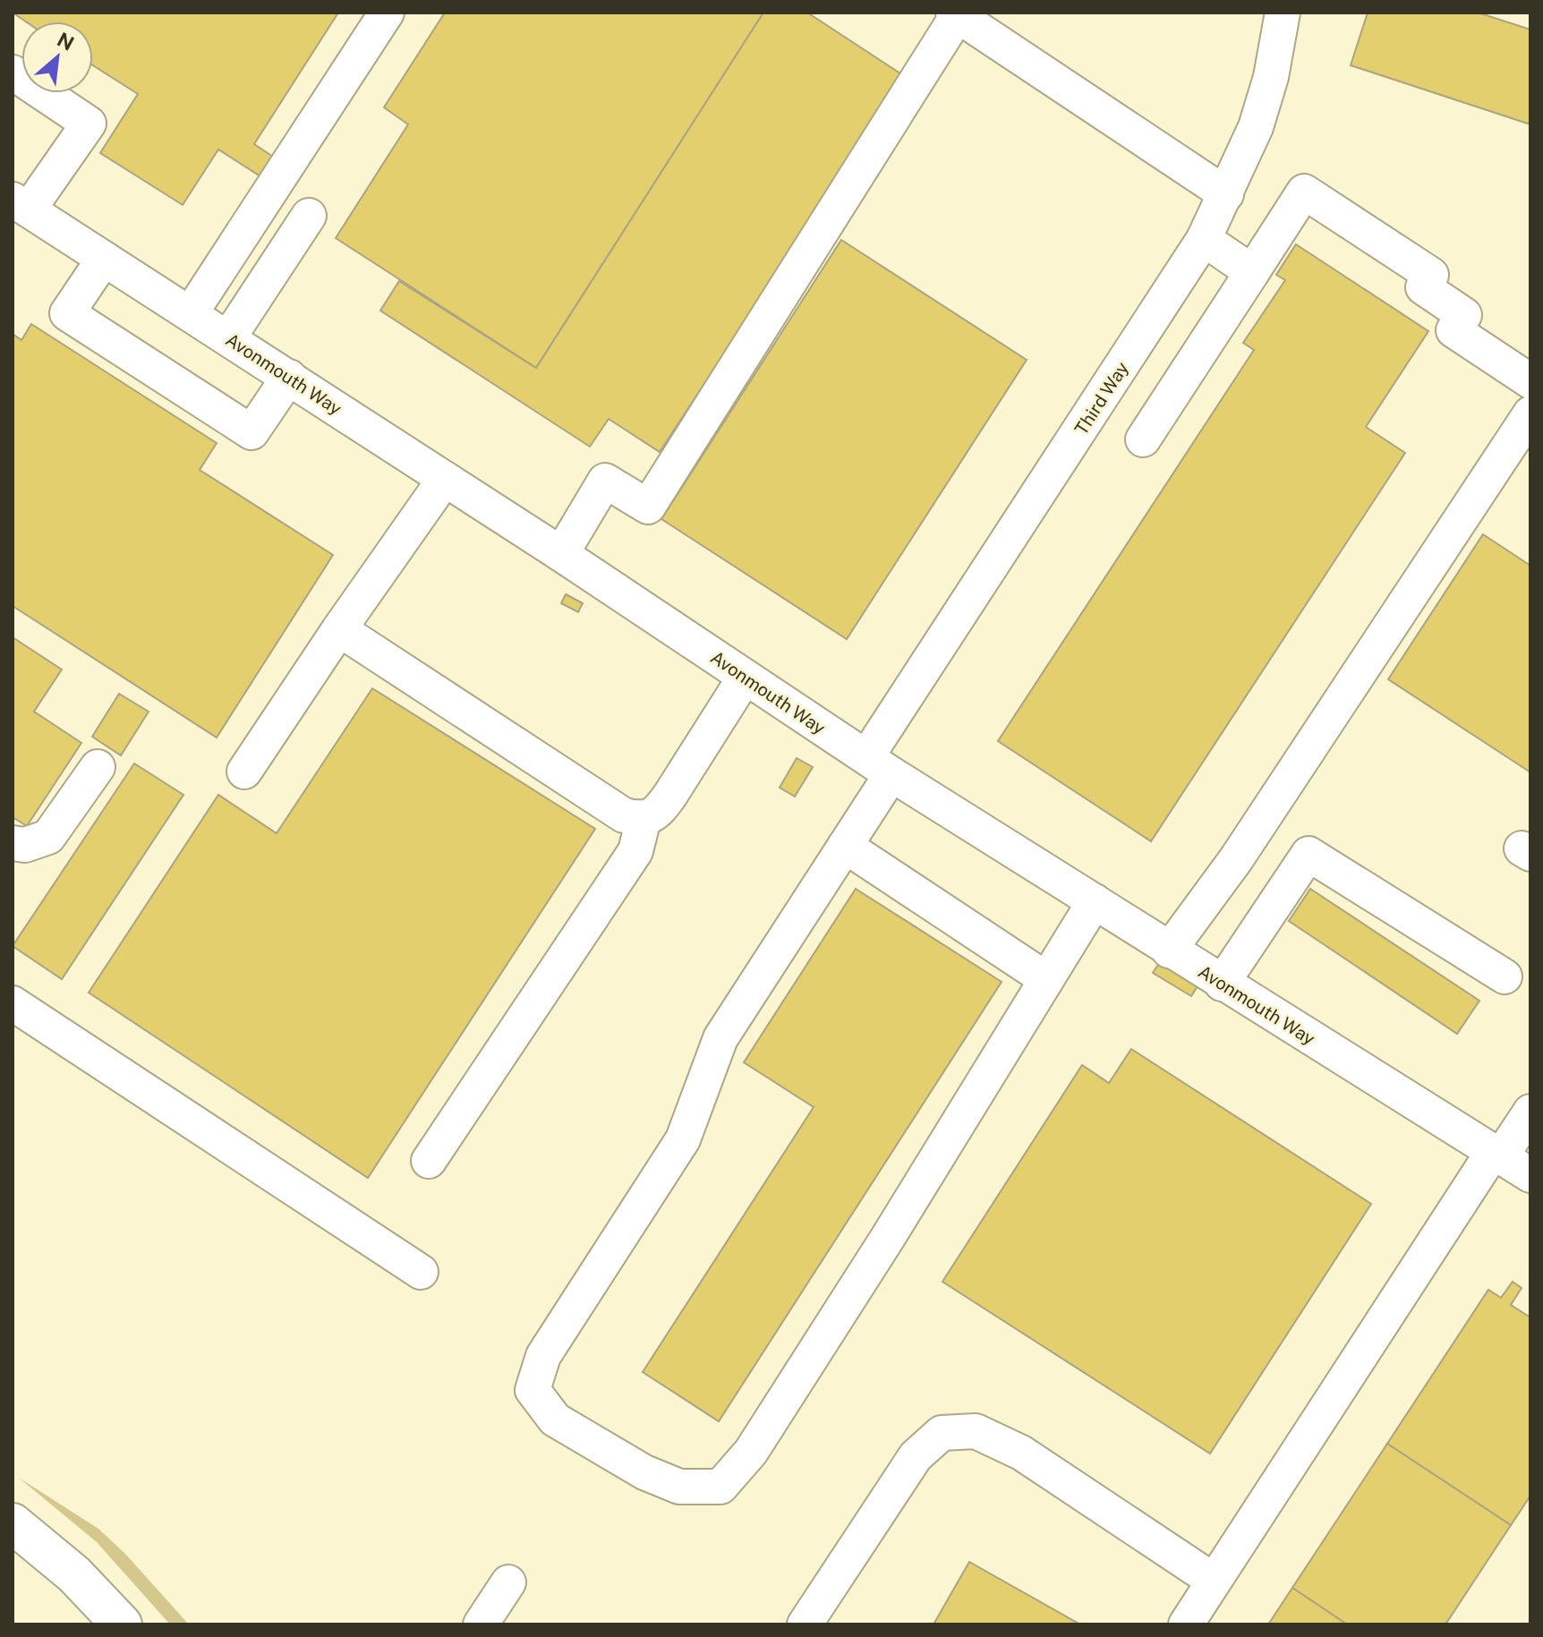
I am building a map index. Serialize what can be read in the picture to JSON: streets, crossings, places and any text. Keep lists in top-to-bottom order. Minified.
{"streets":{"street":["Avonmouth Way","Third Way"]},"crossings":[["Avonmouth Way","Third Way"]],"north":"top right"}
